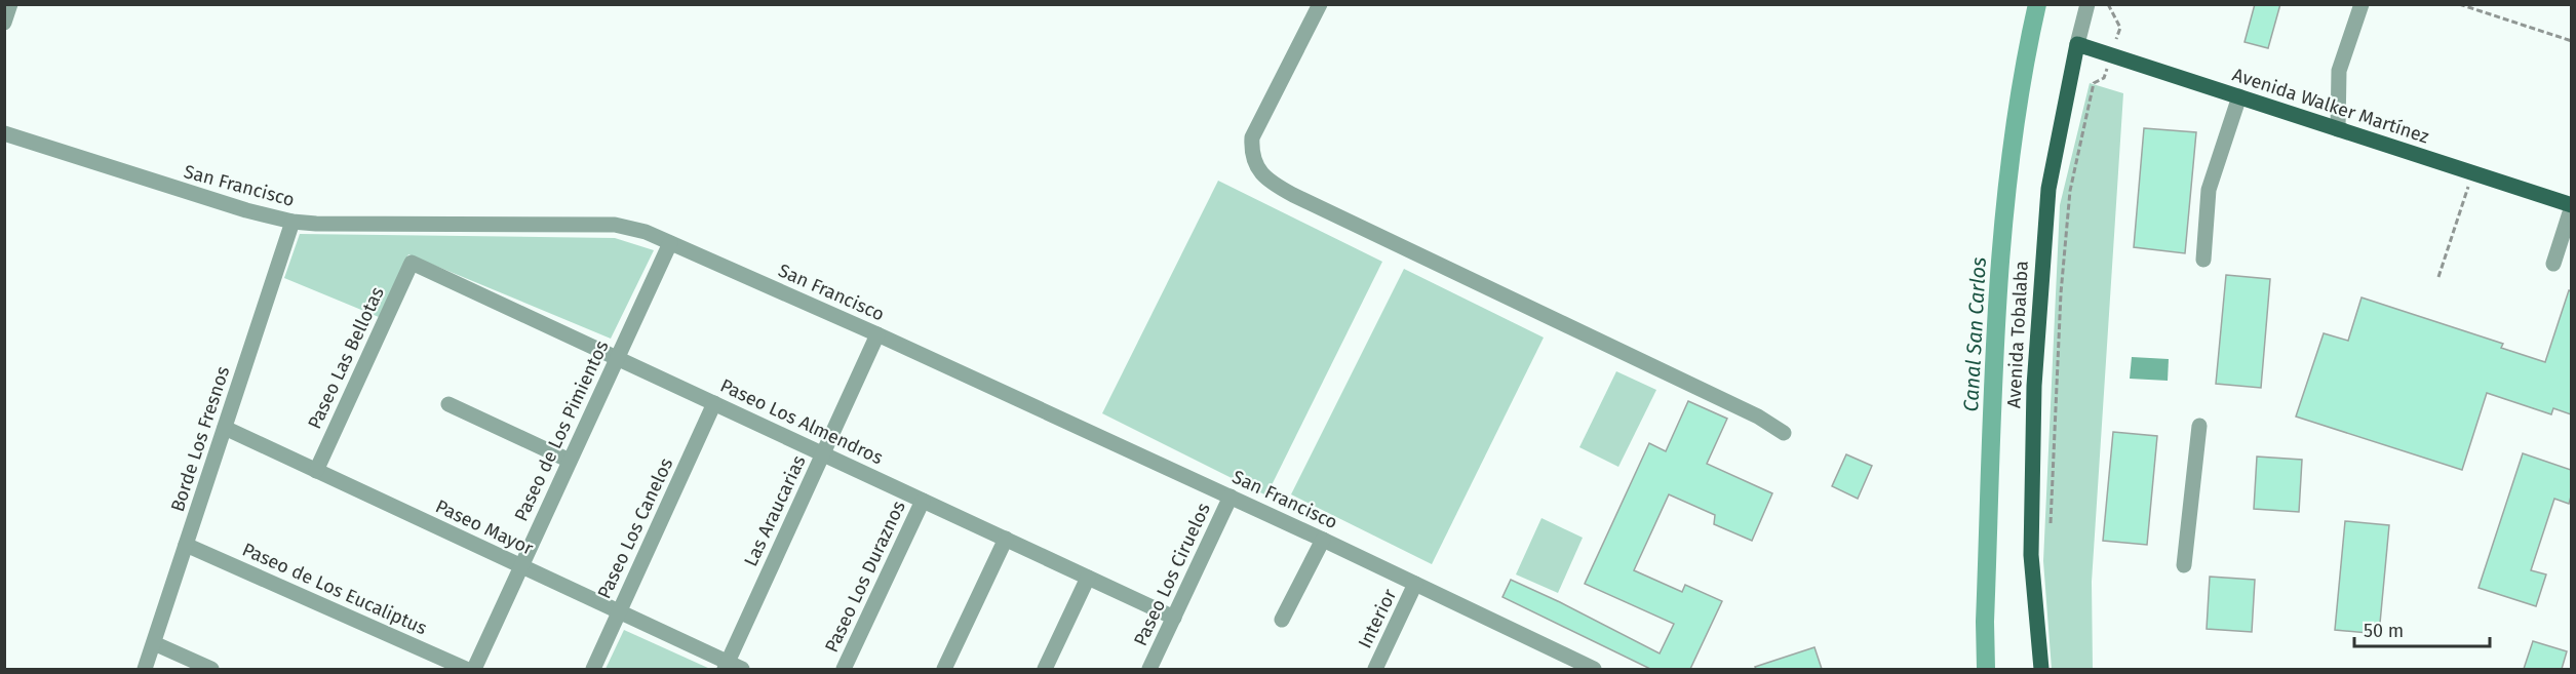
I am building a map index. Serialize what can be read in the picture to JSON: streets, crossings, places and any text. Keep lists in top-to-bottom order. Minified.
{"streets":{"main road":["Avenida Walker Martínez","Avenida Tobalaba"],"street":["San Francisco","Paseo Las Bellotas","Paseo Los Almendros","Paseo de Los Pimientos","Borde Los Fresnos","Las Araucarias","Paseo Mayor","Paseo Los Canelos","Paseo Los Ciruelos","Paseo Los Duraznos","Paseo de Los Eucaliptus","Interior"]},"crossings":[["Avenida Walker Martínez","Avenida Tobalaba"],["San Francisco","Paseo de Los Pimientos"],["San Francisco","Borde Los Fresnos"],["San Francisco","Las Araucarias"],["San Francisco","Paseo Los Ciruelos"],["San Francisco","Interior"],["Paseo Las Bellotas","Paseo Los Almendros"],["Paseo Las Bellotas","Paseo Mayor"],["Paseo Los Almendros","Paseo de Los Pimientos"],["Paseo Los Almendros","Las Araucarias"],["Paseo Los Almendros","Paseo Los Canelos"],["Paseo Los Almendros","Paseo Los Ciruelos"],["Paseo Los Almendros","Paseo Los Duraznos"],["Paseo de Los Pimientos","Paseo Mayor"],["Borde Los Fresnos","Paseo Mayor"],["Borde Los Fresnos","Paseo de Los Eucaliptus"],["Las Araucarias","Paseo Mayor"],["Paseo Mayor","Paseo Los Canelos"]],"water":["Canal San Carlos"],"scale_bar":"50 m"}
